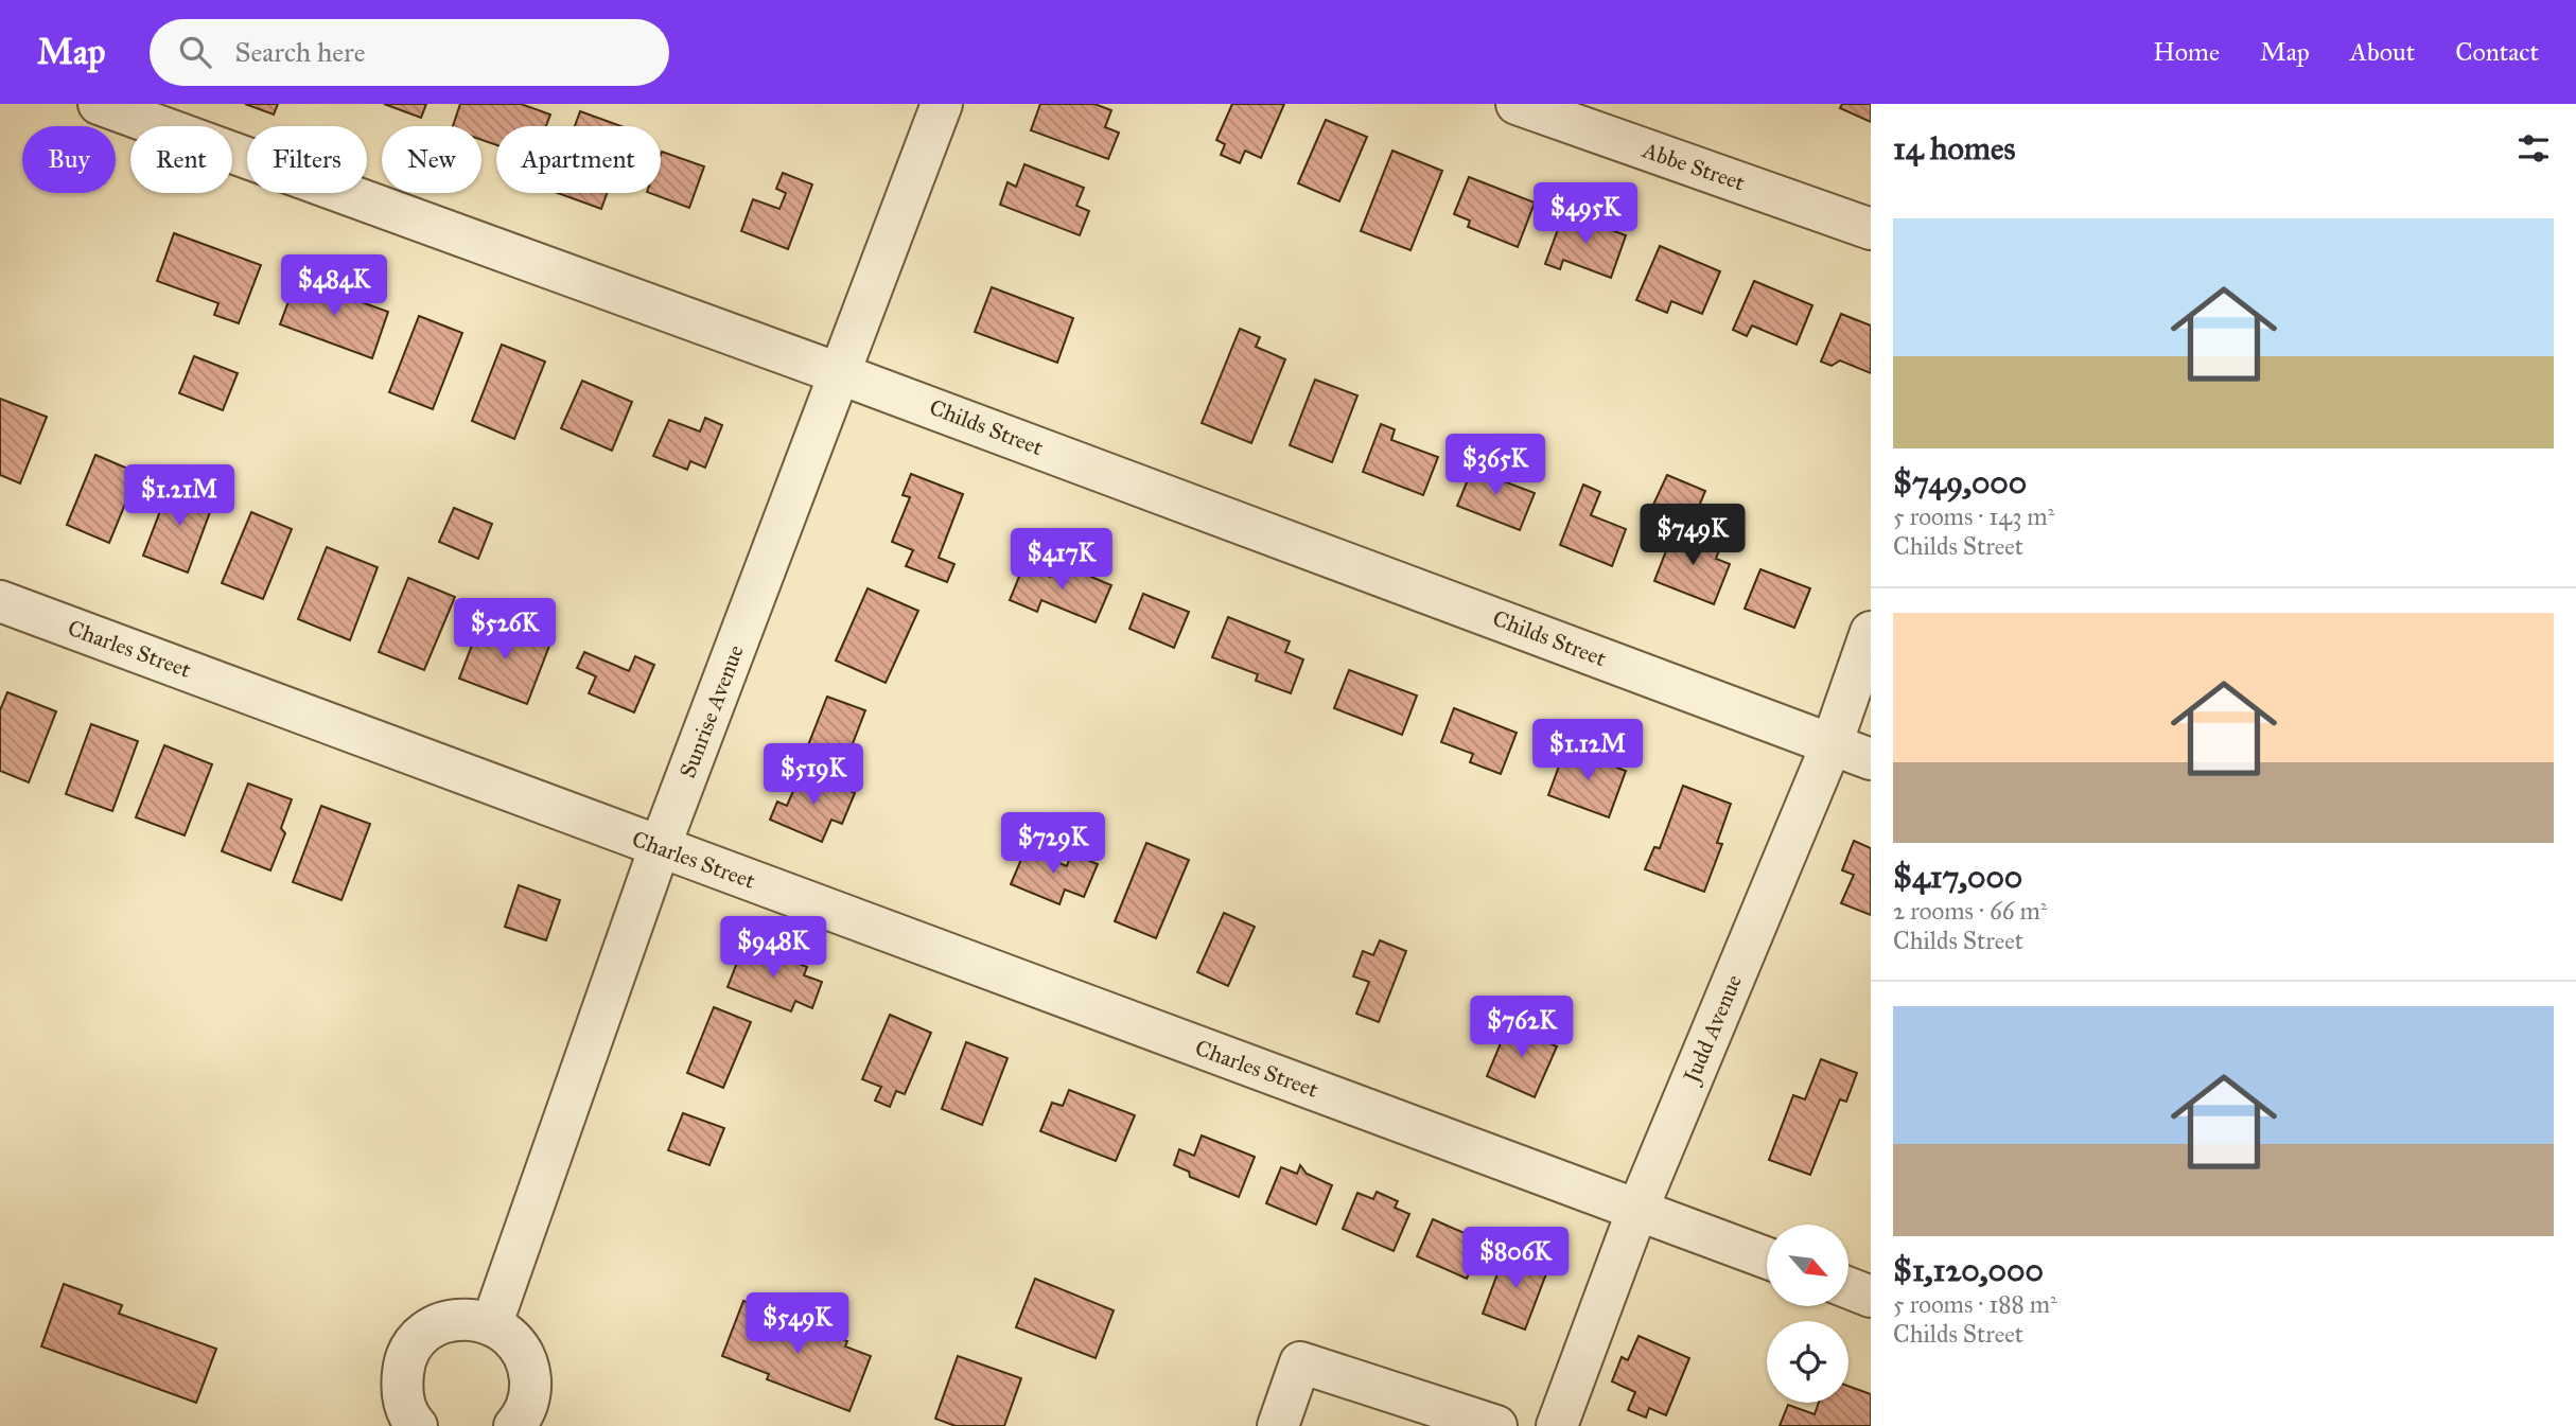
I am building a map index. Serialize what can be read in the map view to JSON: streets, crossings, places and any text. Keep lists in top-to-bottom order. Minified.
{"streets":{"street":["Abbe Street","Childs Street","Charles Street","Sunrise Avenue","Judd Avenue"]},"crossings":[["Childs Street","Sunrise Avenue"],["Childs Street","Judd Avenue"],["Charles Street","Sunrise Avenue"],["Charles Street","Judd Avenue"]],"north":"bottom right","page":{"header":"Map","search":"Search here","nav":["Home","Map","About","Contact"],"heading":"14 homes","chip":["Buy","Rent","Filters","New","Apartment"],"price":["$495K","$484K","$365K","$1.21M","$749K","$417K","$526K","$1.12M","$519K","$729K","$948K","$762K","$806K","$549K"],"list":[{"name":"$749,000","note":"5 rooms · 143 m² · Childs Street"},{"name":"$417,000","note":"2 rooms · 66 m² · Childs Street"},{"name":"$1,120,000","note":"5 rooms · 188 m² · Childs Street"}]}}
